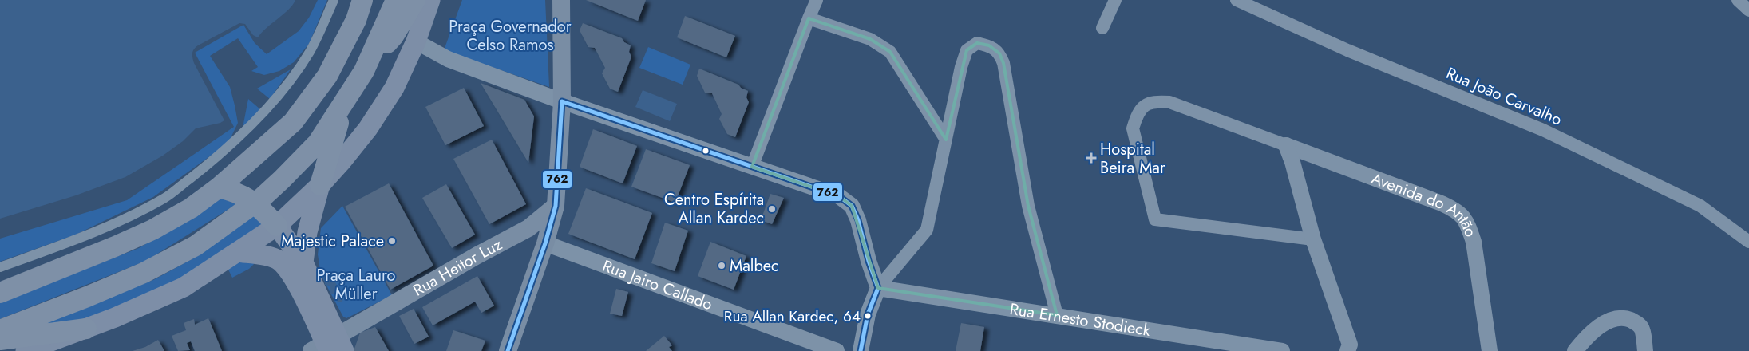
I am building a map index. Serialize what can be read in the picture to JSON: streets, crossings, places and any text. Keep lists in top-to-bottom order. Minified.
{"streets":{"main road":["Rua Heitor Luz"],"street":["Rua João Carvalho","Avenida do Antão","Rua Jairo Callado","Rua Ernesto Stodieck"]},"parks":["Praça Governador Celso Ramos","Praça Lauro Müller"],"places":{"health":["Hospital Beira Mar"],"other":["Centro Espírita Allan Kardec","Majestic Palace","Malbec","Rua Allan Kardec, 64"]},"lines":["transit line 762"]}
